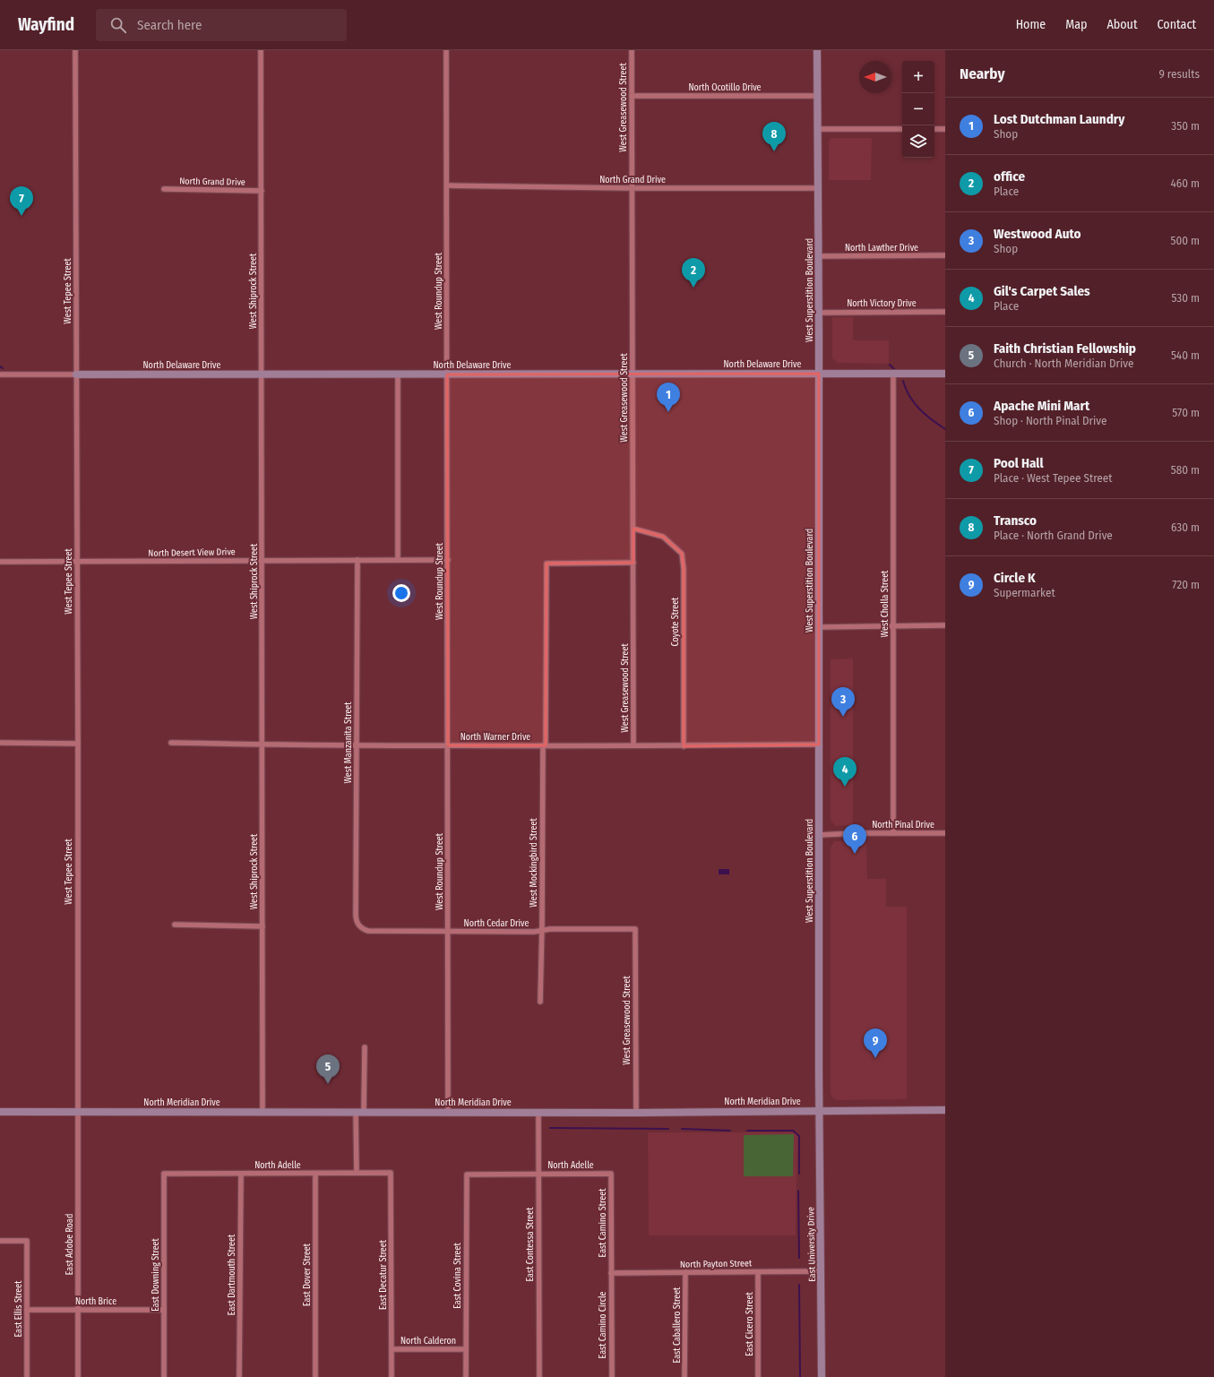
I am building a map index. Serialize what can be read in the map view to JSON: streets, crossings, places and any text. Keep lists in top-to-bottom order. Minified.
{"streets":{"street":["North Ocotillo Drive","West Greasewood Street","North Grand Drive","North Lawther Drive","West Superstition Boulevard","West Tepee Street","West Shiprock Street","West Roundup Street","North Victory Drive","North Delaware Drive","North Desert View Drive","West Cholla Street","Coyote Street","North Warner Drive","West Manzanita Street","North Pinal Drive","West Mockingbird Street","North Cedar Drive","North Meridian Drive","North Adelle","East Camino Street","East Adobe Road","East Contessa Street","East University Drive","North Payton Street","East Downing Street","East Dartmouth Street","East Dover Street","East Decatur Street","East Covina Street","North Brice","East Ellis Street","East Cicero Street","East Camino Circle","East Caballero Street","North Calderon"]},"crossings":[["North Ocotillo Drive","West Greasewood Street"],["North Ocotillo Drive","West Superstition Boulevard"],["West Greasewood Street","North Grand Drive"],["West Greasewood Street","North Delaware Drive"],["West Greasewood Street","Coyote Street"],["West Greasewood Street","North Warner Drive"],["West Greasewood Street","West Mockingbird Street"],["West Greasewood Street","North Cedar Drive"],["West Greasewood Street","North Meridian Drive"],["North Grand Drive","West Superstition Boulevard"],["North Grand Drive","West Shiprock Street"],["North Grand Drive","West Roundup Street"],["North Lawther Drive","West Superstition Boulevard"],["West Superstition Boulevard","North Victory Drive"],["West Superstition Boulevard","North Delaware Drive"],["West Superstition Boulevard","North Warner Drive"],["West Superstition Boulevard","North Pinal Drive"],["West Superstition Boulevard","North Meridian Drive"],["West Superstition Boulevard","East University Drive"],["West Tepee Street","North Delaware Drive"],["West Tepee Street","North Desert View Drive"],["West Tepee Street","North Meridian Drive"],["West Tepee Street","East Adobe Road"],["West Shiprock Street","North Delaware Drive"],["West Shiprock Street","North Desert View Drive"],["West Shiprock Street","North Warner Drive"],["West Shiprock Street","North Meridian Drive"],["West Roundup Street","North Delaware Drive"],["West Roundup Street","North Desert View Drive"],["West Roundup Street","North Warner Drive"],["West Roundup Street","North Cedar Drive"],["West Roundup Street","North Meridian Drive"],["North Delaware Drive","West Cholla Street"],["North Desert View Drive","West Manzanita Street"],["West Cholla Street","North Pinal Drive"],["Coyote Street","North Warner Drive"],["North Warner Drive","West Manzanita Street"],["North Warner Drive","West Mockingbird Street"],["West Manzanita Street","North Cedar Drive"],["West Mockingbird Street","North Cedar Drive"],["North Meridian Drive","East Adobe Road"],["North Meridian Drive","East Contessa Street"],["North Meridian Drive","East University Drive"],["North Adelle","East Camino Street"],["North Adelle","East Contessa Street"],["North Adelle","East Downing Street"],["North Adelle","East Dartmouth Street"],["North Adelle","East Dover Street"],["North Adelle","East Decatur Street"],["North Adelle","East Covina Street"],["East Camino Street","North Payton Street"],["East Camino Street","East Camino Circle"],["East Adobe Road","North Brice"],["East University Drive","North Payton Street"],["North Payton Street","East Cicero Street"],["North Payton Street","East Camino Circle"],["North Payton Street","East Caballero Street"],["East Downing Street","North Brice"],["East Decatur Street","North Calderon"],["East Covina Street","North Calderon"],["North Brice","East Ellis Street"]],"north":"left","page":{"header":"Wayfind","search":"Search here","nav":["Home","Map","About","Contact"],"heading":["Nearby","9 results"],"map_buttons":["+","−"],"list":[{"mark":"1","name":"Lost Dutchman Laundry","note":"Shop","value":"350 m"},{"mark":"2","name":"office","note":"Place","value":"460 m"},{"mark":"3","name":"Westwood Auto","note":"Shop","value":"500 m"},{"mark":"4","name":"Gil's Carpet Sales","note":"Place","value":"530 m"},{"mark":"5","name":"Faith Christian Fellowship","note":"Church · North Meridian Drive","value":"540 m"},{"mark":"6","name":"Apache Mini Mart","note":"Shop · North Pinal Drive","value":"570 m"},{"mark":"7","name":"Pool Hall","note":"Place · West Tepee Street","value":"580 m"},{"mark":"8","name":"Transco","note":"Place · North Grand Drive","value":"630 m"},{"mark":"9","name":"Circle K","note":"Supermarket","value":"720 m"}],"pins":["8","7","2","1","3","4","6","9","5"]}}
